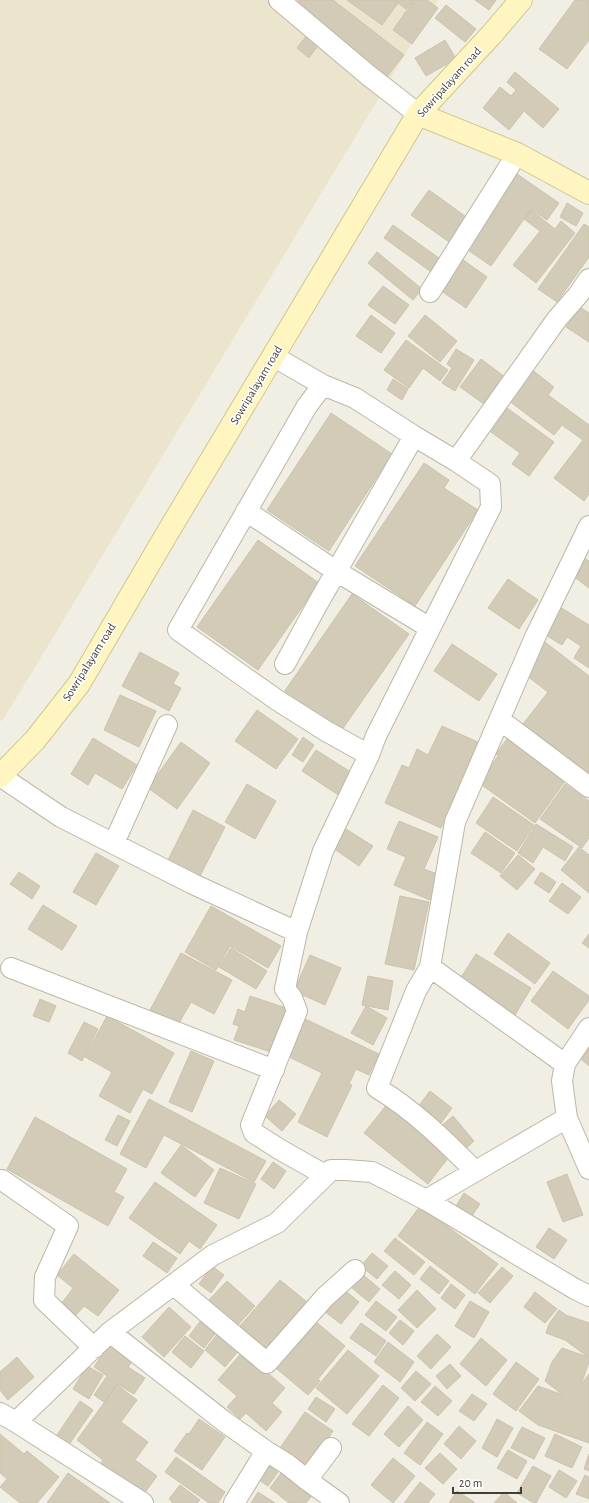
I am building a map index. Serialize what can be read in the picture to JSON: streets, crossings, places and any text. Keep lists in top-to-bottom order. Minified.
{"streets":{"street":["Sowripalayam road"]},"scale_bar":"20 m"}
